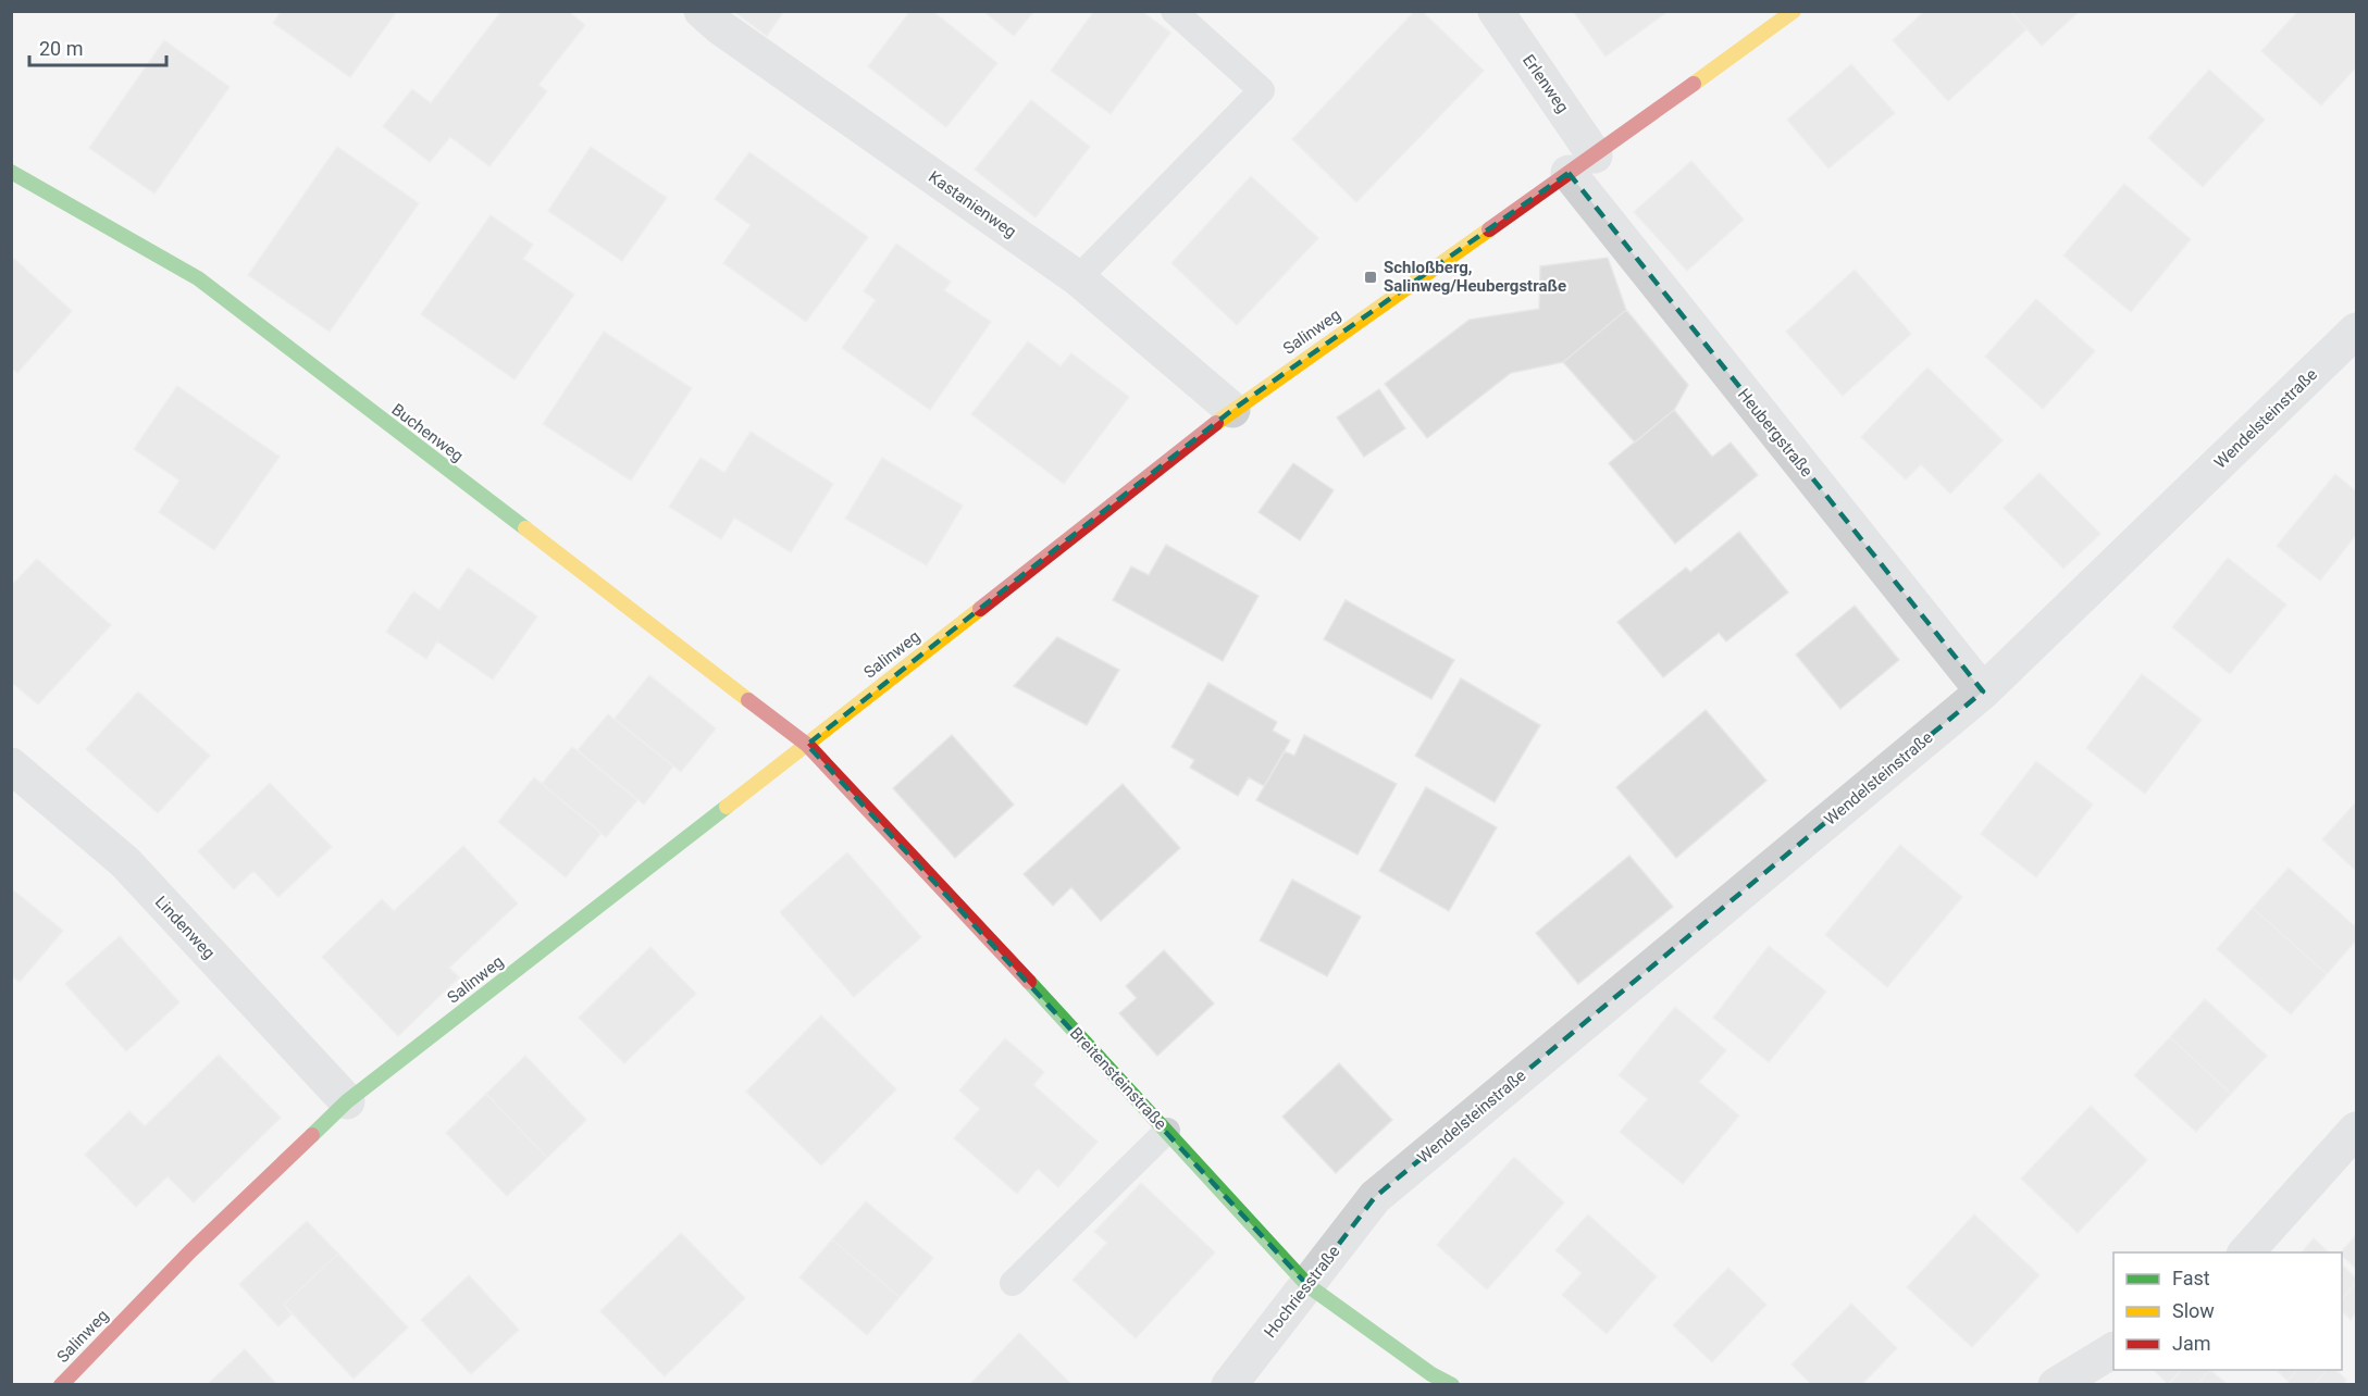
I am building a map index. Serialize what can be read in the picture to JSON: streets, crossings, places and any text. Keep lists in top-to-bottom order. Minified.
{"streets":{"street":["Erlenweg","Kastanienweg","Salinweg","Wendelsteinstraße","Buchenweg","Heubergstraße","Lindenweg","Breitensteinstraße","Hochriesstraße"]},"crossings":[["Erlenweg","Salinweg"],["Erlenweg","Heubergstraße"],["Kastanienweg","Salinweg"],["Salinweg","Buchenweg"],["Salinweg","Heubergstraße"],["Salinweg","Lindenweg"],["Salinweg","Breitensteinstraße"],["Wendelsteinstraße","Heubergstraße"],["Wendelsteinstraße","Hochriesstraße"],["Buchenweg","Breitensteinstraße"],["Breitensteinstraße","Hochriesstraße"]],"places":{"transit":["Schloßberg, Salinweg/Heubergstraße"]},"legend":["Fast","Slow","Jam"],"scale_bar":"20 m"}
